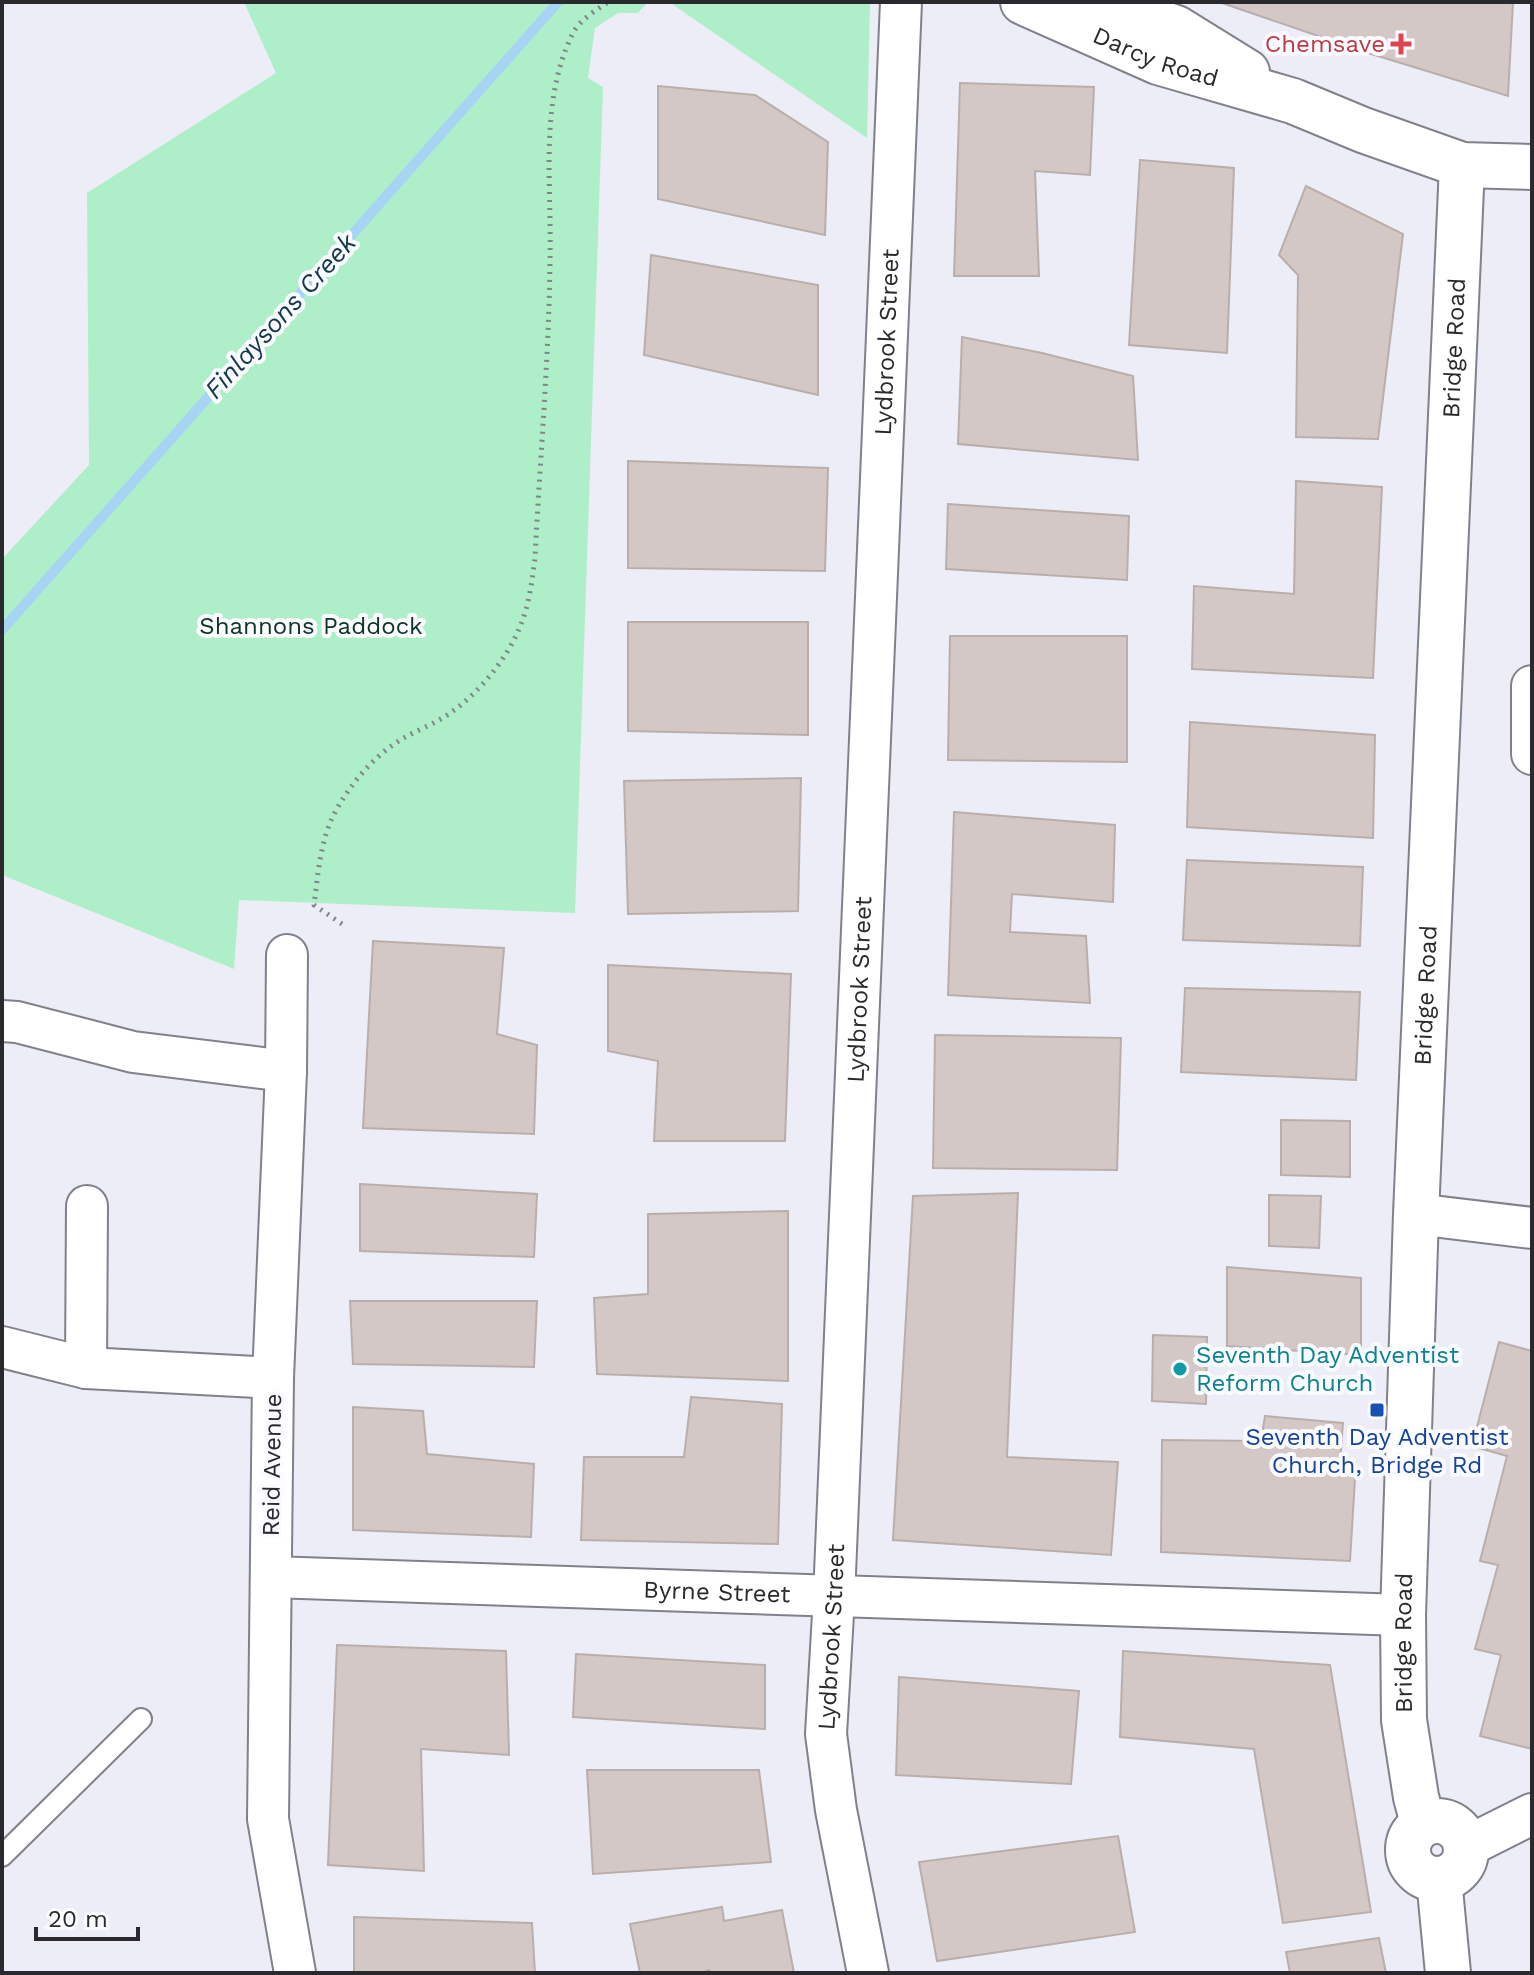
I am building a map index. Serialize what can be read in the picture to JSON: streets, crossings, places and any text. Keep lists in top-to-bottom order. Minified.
{"streets":{"street":["Darcy Road","Lydbrook Street","Bridge Road","Reid Avenue","Byrne Street"]},"crossings":[["Darcy Road","Bridge Road"],["Lydbrook Street","Byrne Street"],["Bridge Road","Byrne Street"],["Reid Avenue","Byrne Street"]],"water":["Finlaysons Creek"],"parks":["Shannons Paddock"],"places":{"health":["Chemsave"],"other":["Seventh Day Adventist Reform Church"],"transit":["Seventh Day Adventist Church, Bridge Rd"]},"scale_bar":"20 m"}
